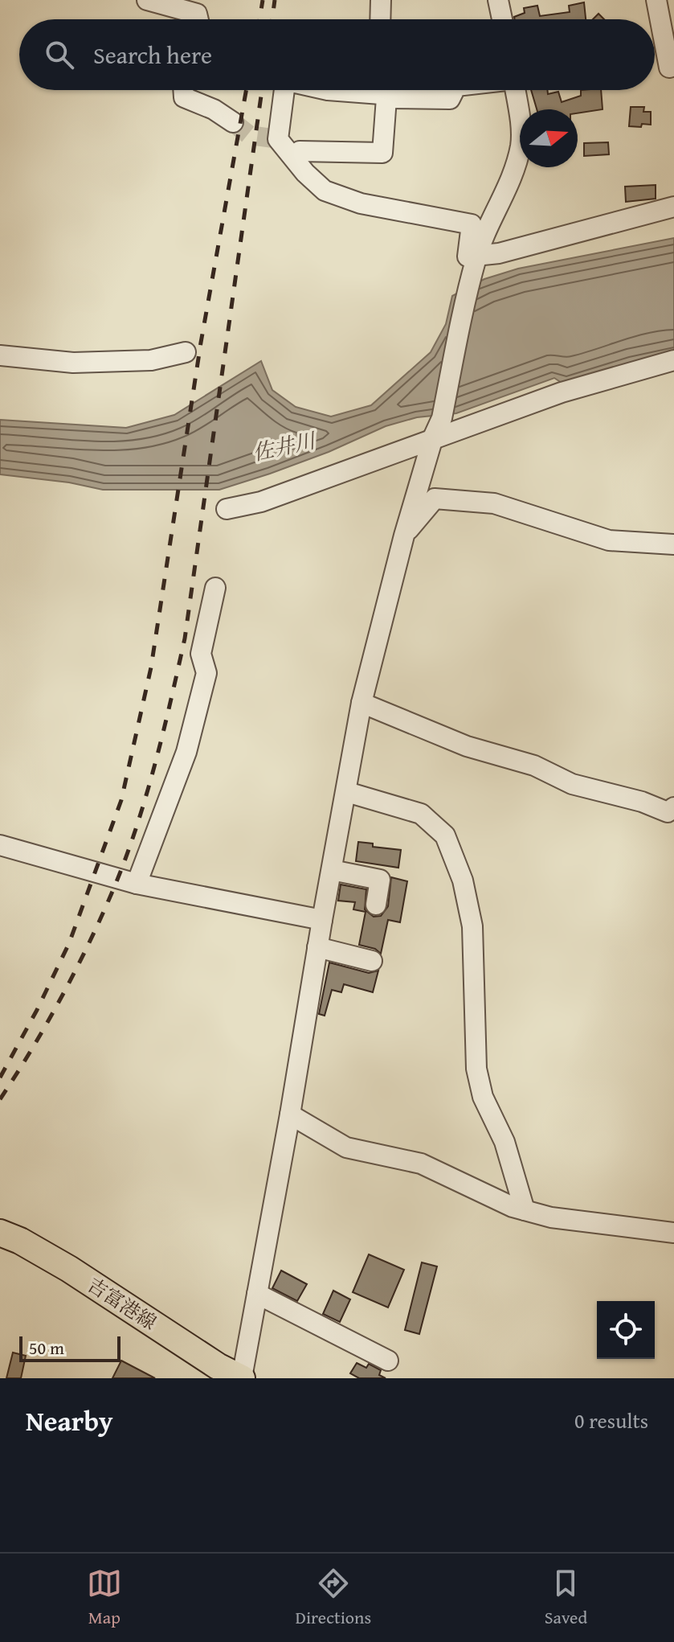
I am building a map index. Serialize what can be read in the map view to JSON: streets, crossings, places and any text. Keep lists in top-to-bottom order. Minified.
{"streets":{"main road":["吉富港線"]},"water":["佐井川"],"scale_bar":"50 m","north":"right","page":{"search":"Search here","scale":"50 m","heading":["Nearby","0 results"],"nav":["Map","Directions","Saved"]}}
